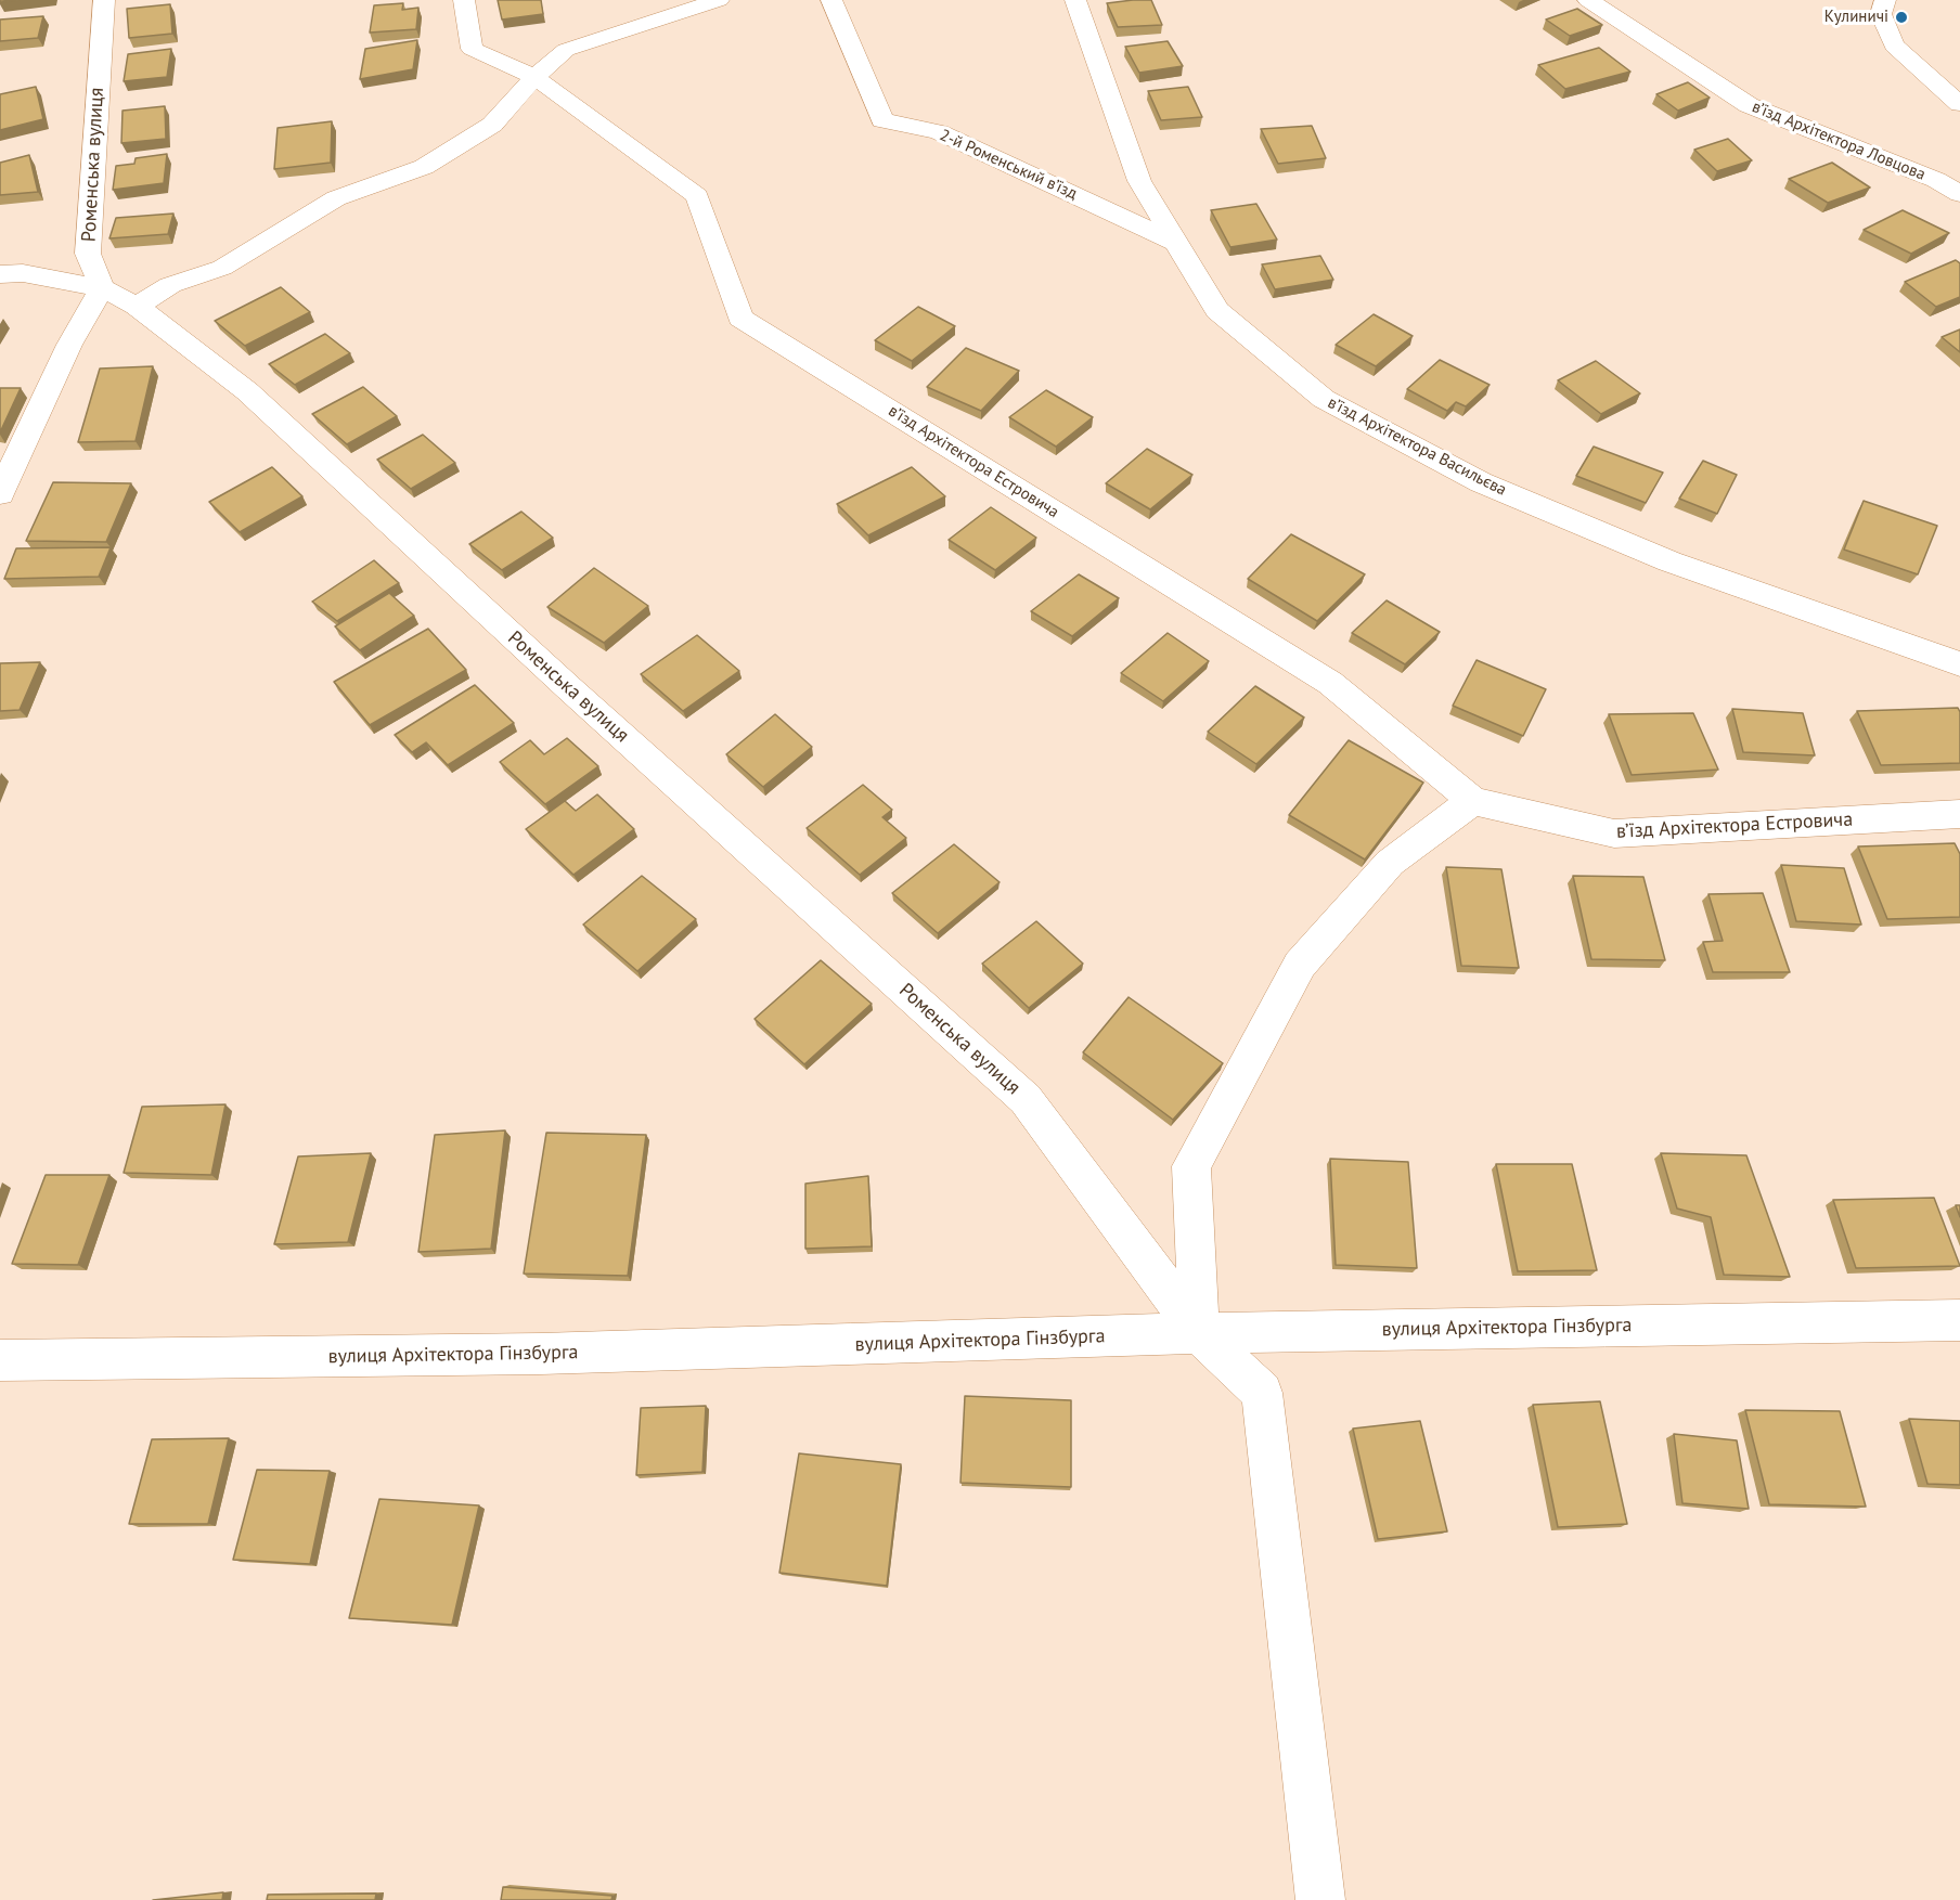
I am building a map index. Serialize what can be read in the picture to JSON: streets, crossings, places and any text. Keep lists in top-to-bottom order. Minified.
{"streets":{"street":["в’їзд Архітектора Ловцова","Роменська вулиця","2-й Роменський в’їзд","в’їзд Архітектора Васильєва","в’їзд Архітектора Естровича","вулиця Архітектора Гінзбурга"]},"crossings":[["Роменська вулиця","вулиця Архітектора Гінзбурга"],["2-й Роменський в’їзд","в’їзд Архітектора Васильєва"]],"places":["Кулиничі"]}
